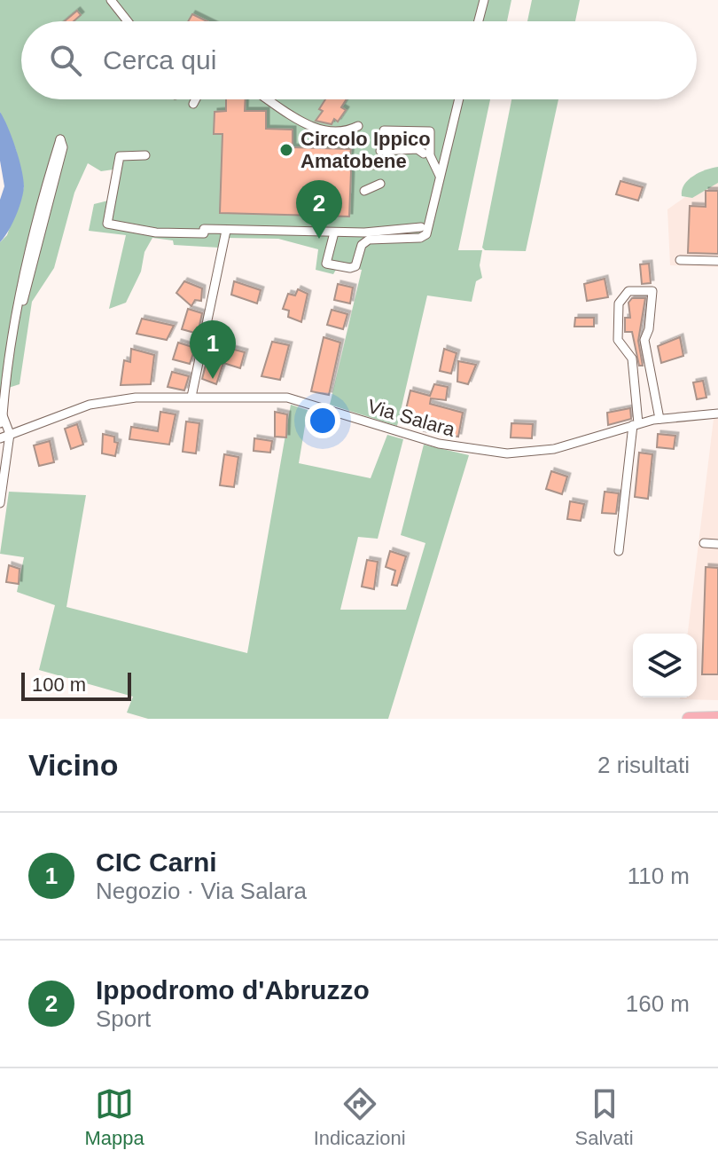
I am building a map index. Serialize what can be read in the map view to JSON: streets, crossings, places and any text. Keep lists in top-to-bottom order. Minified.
{"streets":{"street":["Via Salara"]},"places":["Circolo Ippico Amatobene"],"scale_bar":"100 m","page":{"search":"Cerca qui","pins":["2","1"],"scale":"100 m","heading":["Vicino","2 risultati"],"list":[{"mark":"1","name":"CIC Carni","note":"Negozio · Via Salara","value":"110 m"},{"mark":"2","name":"Ippodromo d'Abruzzo","note":"Sport","value":"160 m"}],"nav":["Mappa","Indicazioni","Salvati"]}}
